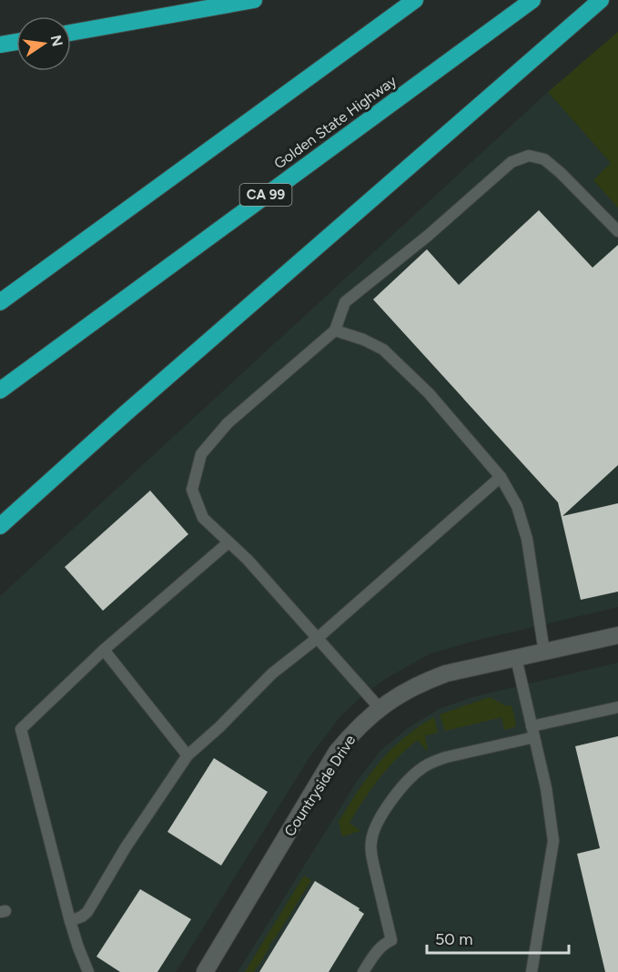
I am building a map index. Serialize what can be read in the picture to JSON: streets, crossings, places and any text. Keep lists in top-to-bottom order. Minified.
{"streets":{"highway":["Golden State Highway","CA 99"],"street":["Countryside Drive"]},"scale_bar":"50 m","north":"right"}
